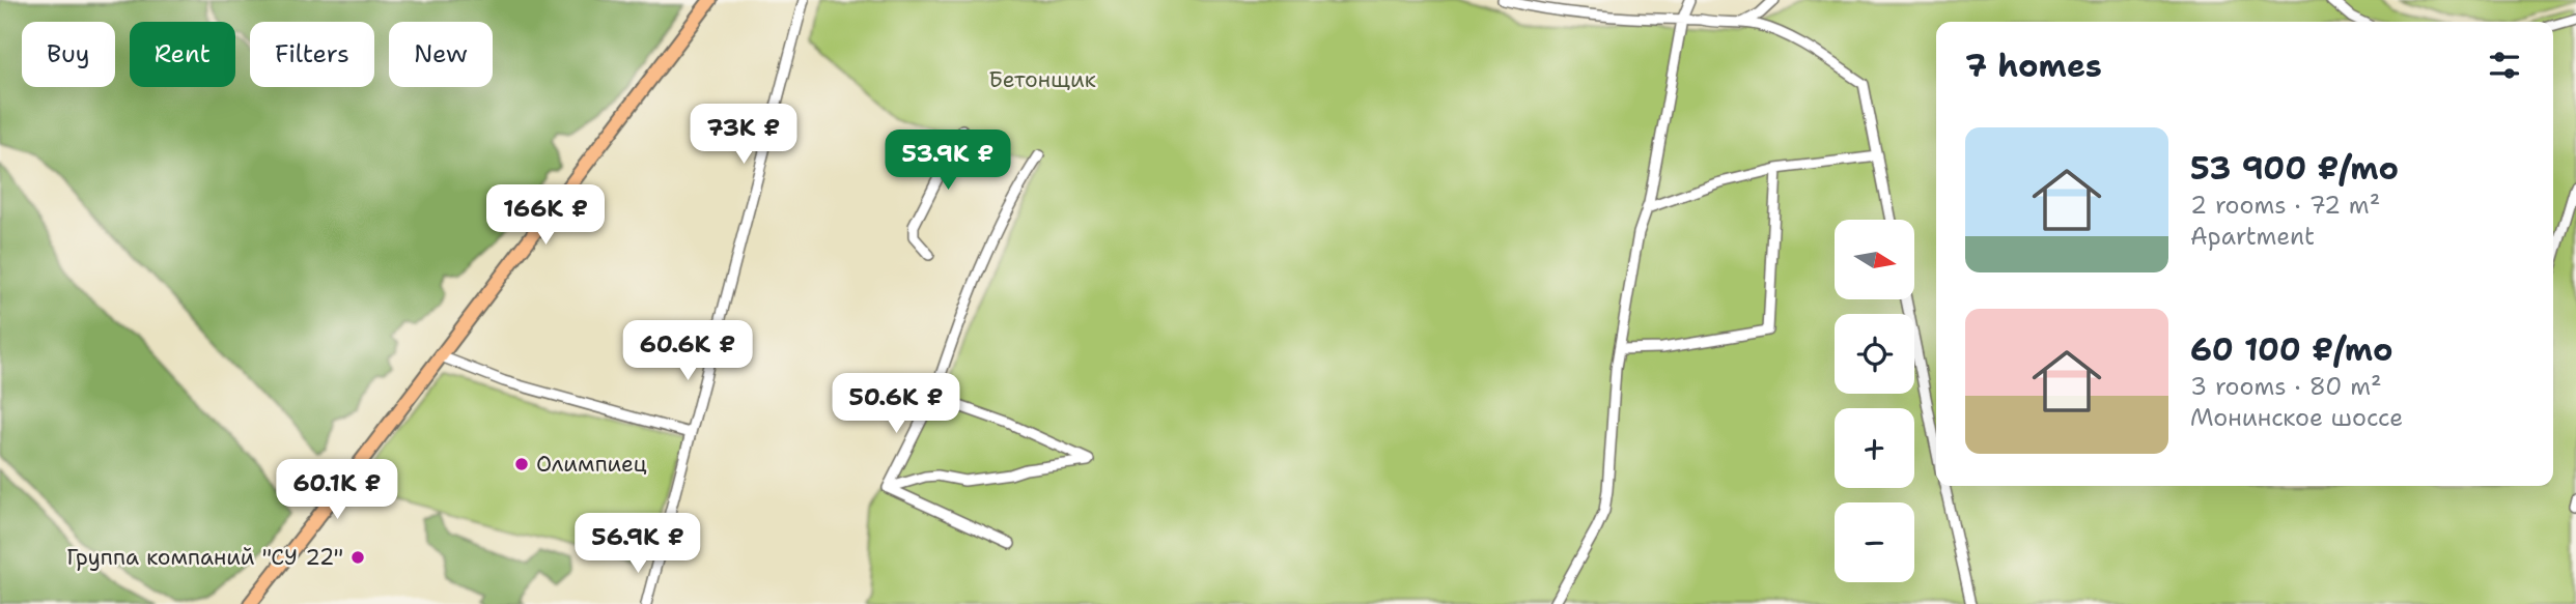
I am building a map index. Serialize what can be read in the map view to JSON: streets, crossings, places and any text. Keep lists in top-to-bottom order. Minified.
{"parks":["Бетонщик"],"places":["Олимпиец","Группа компаний \"СУ 22\""],"north":"right","page":{"chip":["Buy","Rent","Filters","New"],"heading":"7 homes","price":["73K ₽","53.9K ₽","166K ₽","60.6K ₽","50.6K ₽","60.1K ₽","56.9K ₽"],"list":[{"name":"53 900 ₽/mo","note":"2 rooms · 72 m² · Apartment"},{"name":"60 100 ₽/mo","note":"3 rooms · 80 m² · Монинское шоссе"}],"map_buttons":["+","−"]}}
